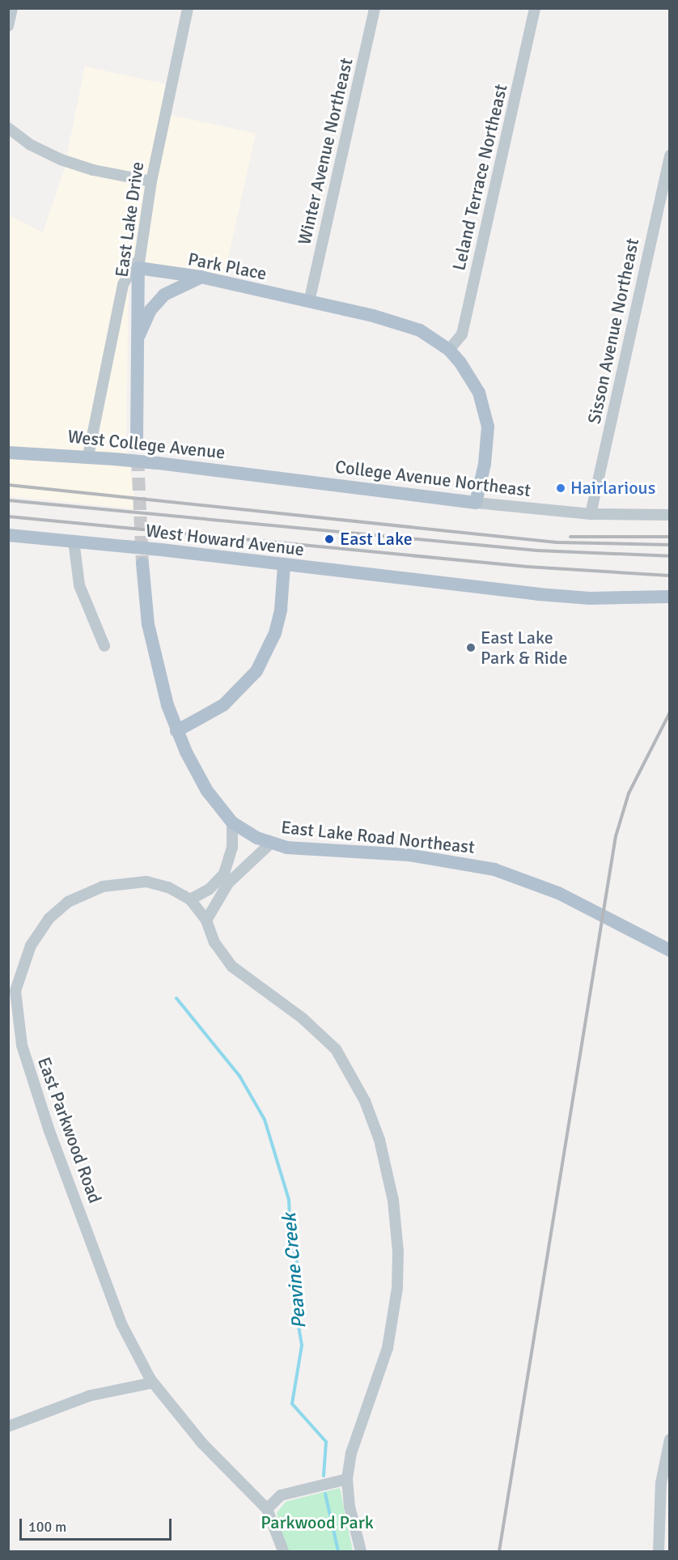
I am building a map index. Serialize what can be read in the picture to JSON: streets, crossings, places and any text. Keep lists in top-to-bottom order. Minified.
{"streets":{"main road":["East Lake Drive","Park Place","West College Avenue","College Avenue Northeast","West Howard Avenue","East Lake Road Northeast"],"street":["Winter Avenue Northeast","Leland Terrace Northeast","Sisson Avenue Northeast","East Parkwood Road"]},"crossings":[["Winter Avenue Northeast","Park Place"],["Leland Terrace Northeast","Park Place"],["East Lake Drive","Park Place"],["Sisson Avenue Northeast","College Avenue Northeast"],["West College Avenue","College Avenue Northeast"]],"water":["Peavine Creek"],"parks":["Parkwood Park"],"places":["Hairlarious","East Lake","East Lake Park & Ride"],"scale_bar":"100 m"}
